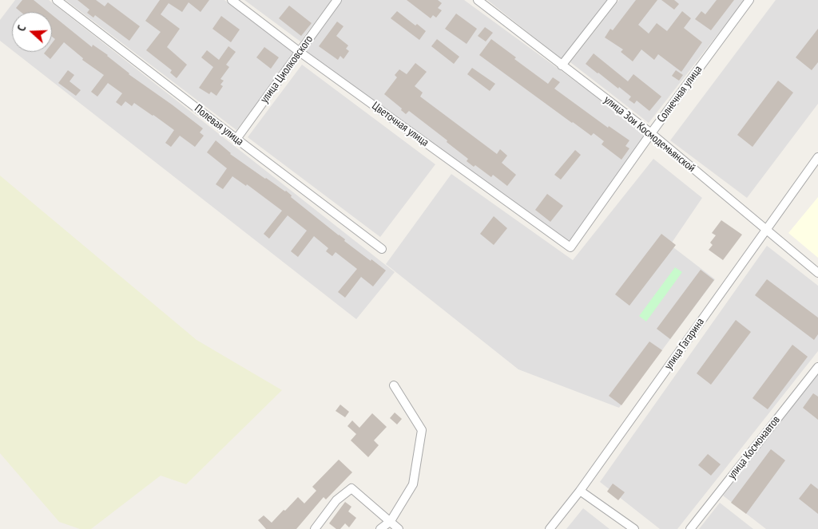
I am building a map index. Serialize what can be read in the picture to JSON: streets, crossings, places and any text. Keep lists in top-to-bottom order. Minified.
{"streets":{"street":["улица Циолковского","Солнечная улица","Цветочная улица","Полевая улица","улица Зои Космодемьянской","улица Гагарина","улица Космонавтов"]},"crossings":[["улица Циолковского","Цветочная улица"],["улица Циолковского","Полевая улица"],["Солнечная улица","Цветочная улица"],["Солнечная улица","улица Зои Космодемьянской"],["улица Зои Космодемьянской","улица Гагарина"]],"north":"left"}
